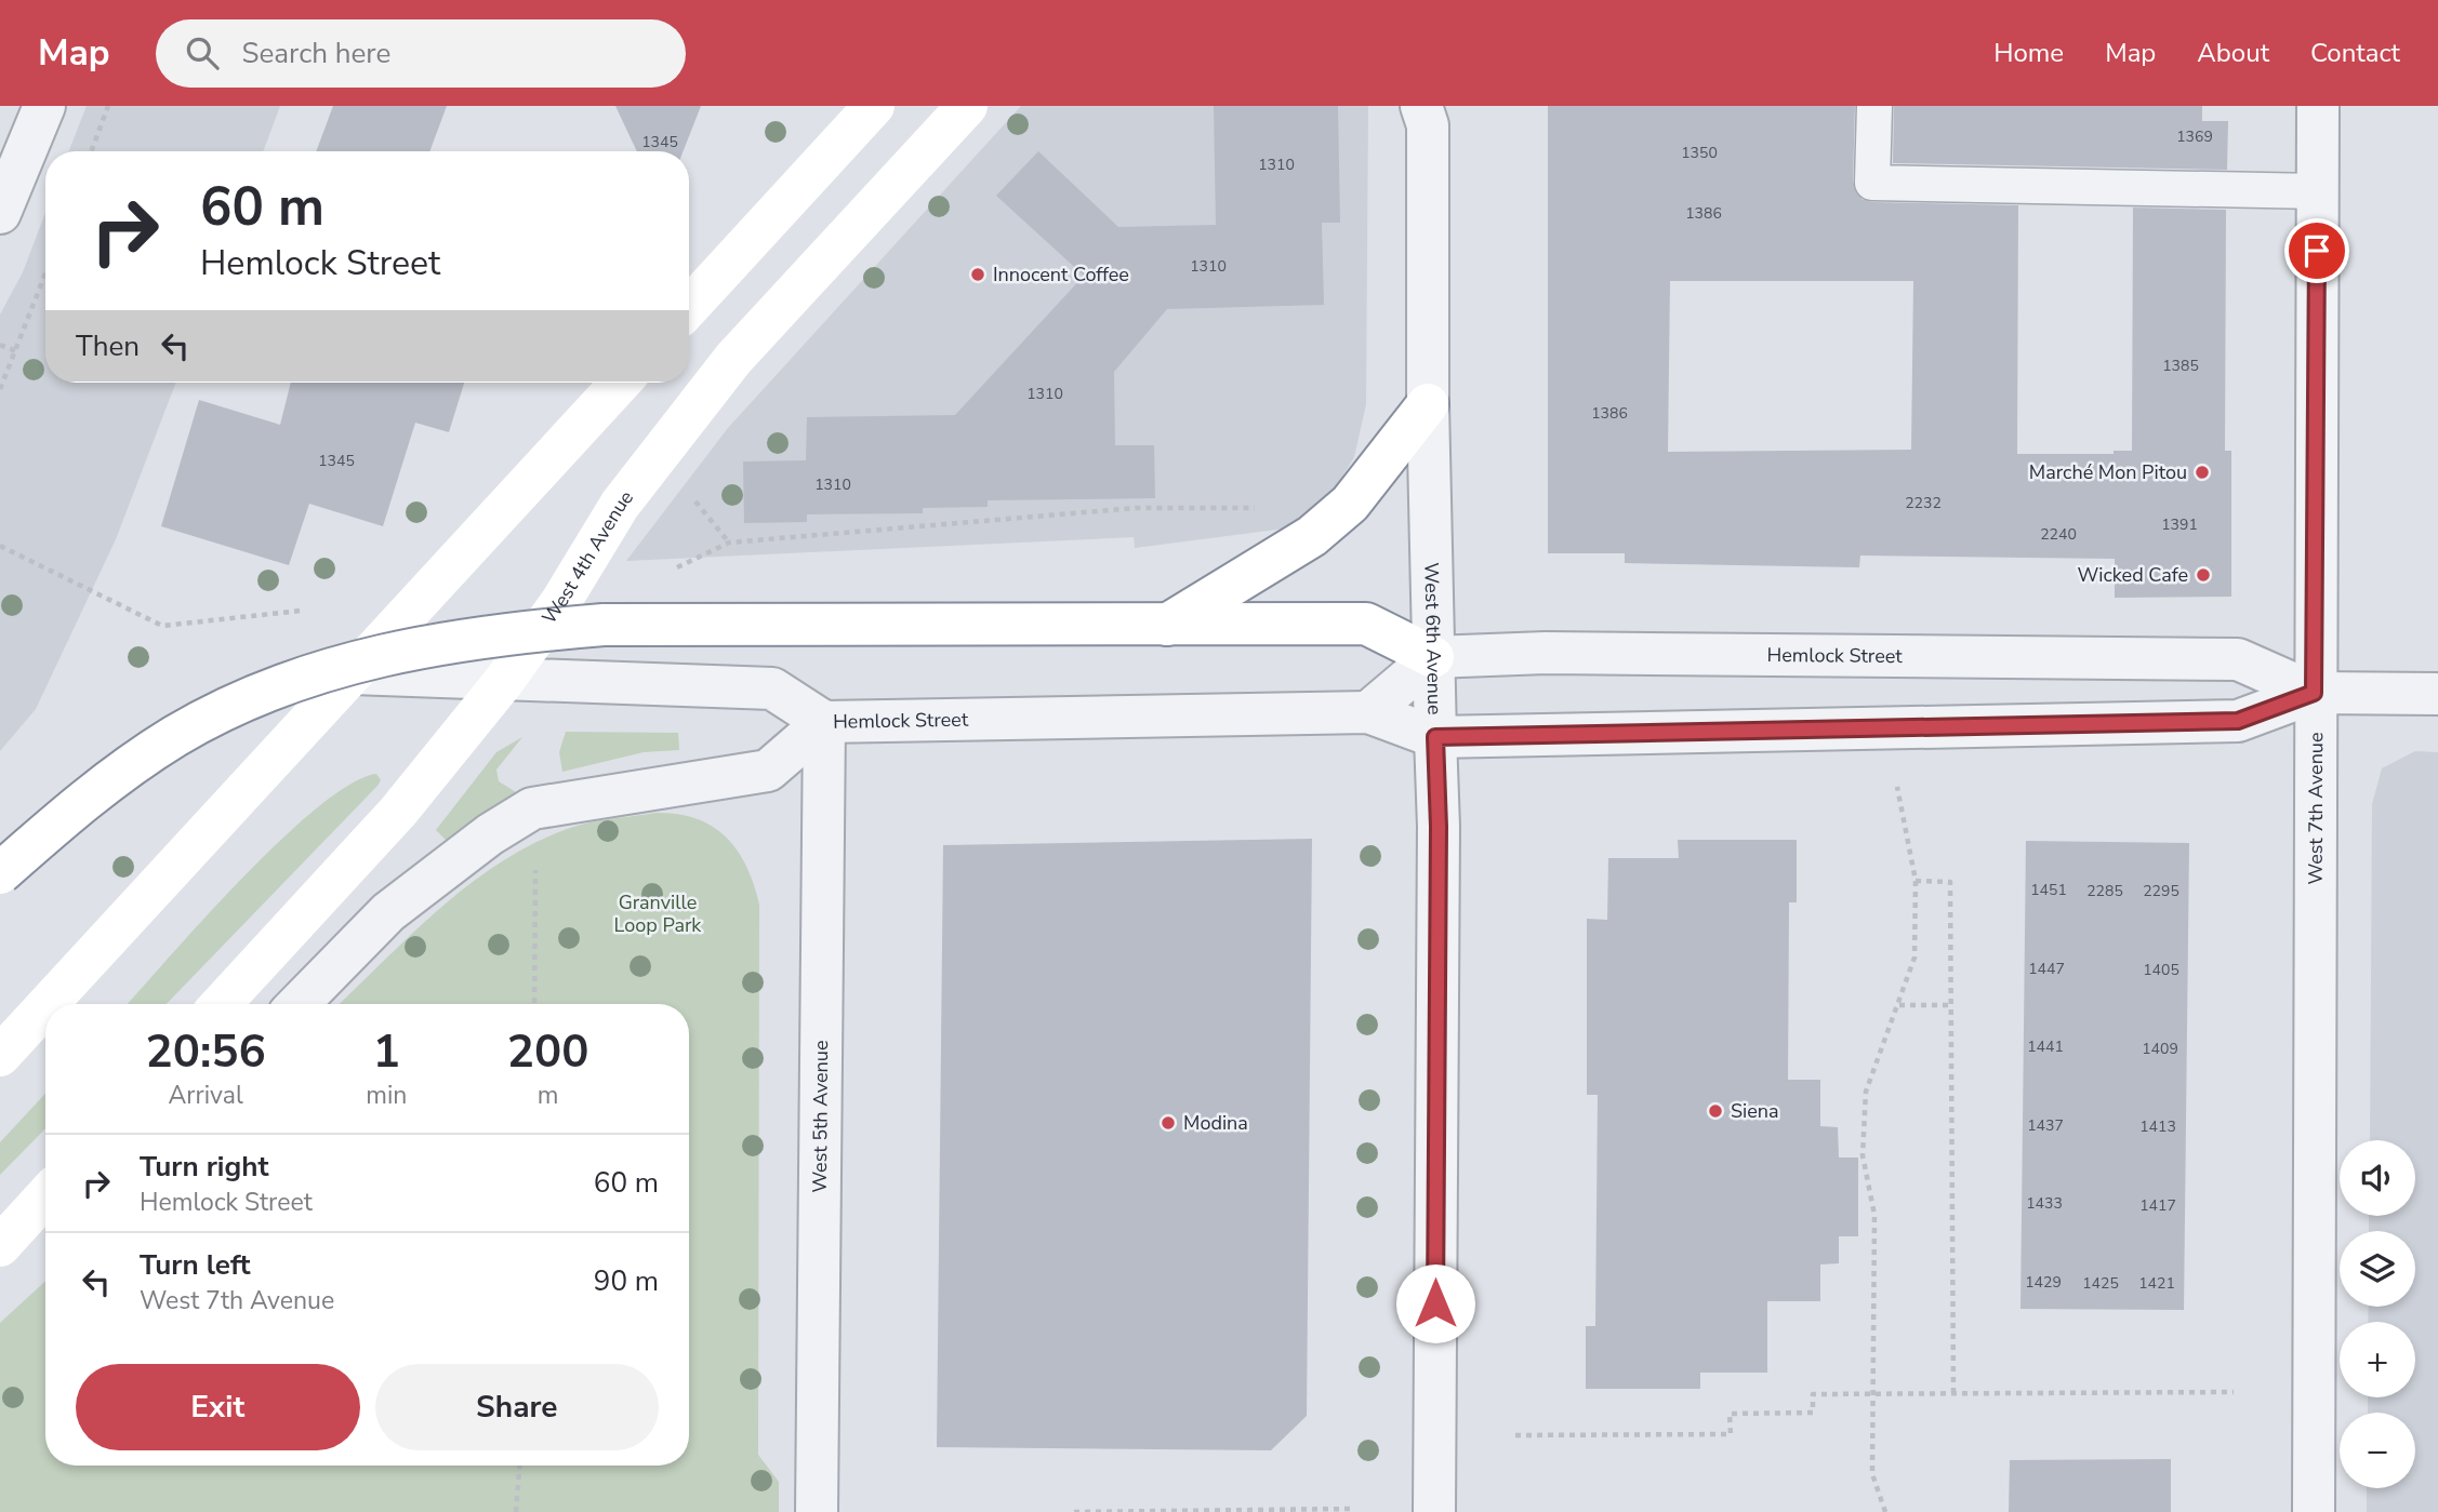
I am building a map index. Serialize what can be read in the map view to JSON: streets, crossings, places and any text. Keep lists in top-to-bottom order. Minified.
{"streets":{"main road":["West 4th Avenue"],"street":["West 6th Avenue","Hemlock Street","West 7th Avenue","West 5th Avenue"]},"crossings":[["West 4th Avenue","Hemlock Street"],["West 6th Avenue","Hemlock Street"],["Hemlock Street","West 7th Avenue"],["Hemlock Street","West 5th Avenue"]],"parks":["Granville Loop Park"],"places":["Innocent Coffee","Marché Mon Pitou","Wicked Cafe","Siena","Modina"],"house_numbers":["1369","1345","1350","1310","1386","1310","1385","1310","1386","1345","1310","2232","1391","2240","1451","2285","2295","1447","1405","1441","1409","1437","1413","1433","1417","1429","1425","1421"],"page":{"header":"Map","search":"Search here","nav":["Home","Map","About","Contact"],"turn":["60 m","Hemlock Street"],"then":"Then","eta":["20:56","Arrival","1","min","200","m"],"list":[{"name":"Turn right","note":"Hemlock Street","value":"60 m"},{"name":"Turn left","note":"West 7th Avenue","value":"90 m"}],"map_buttons":["+","−"],"buttons":["Exit","Share"]}}
